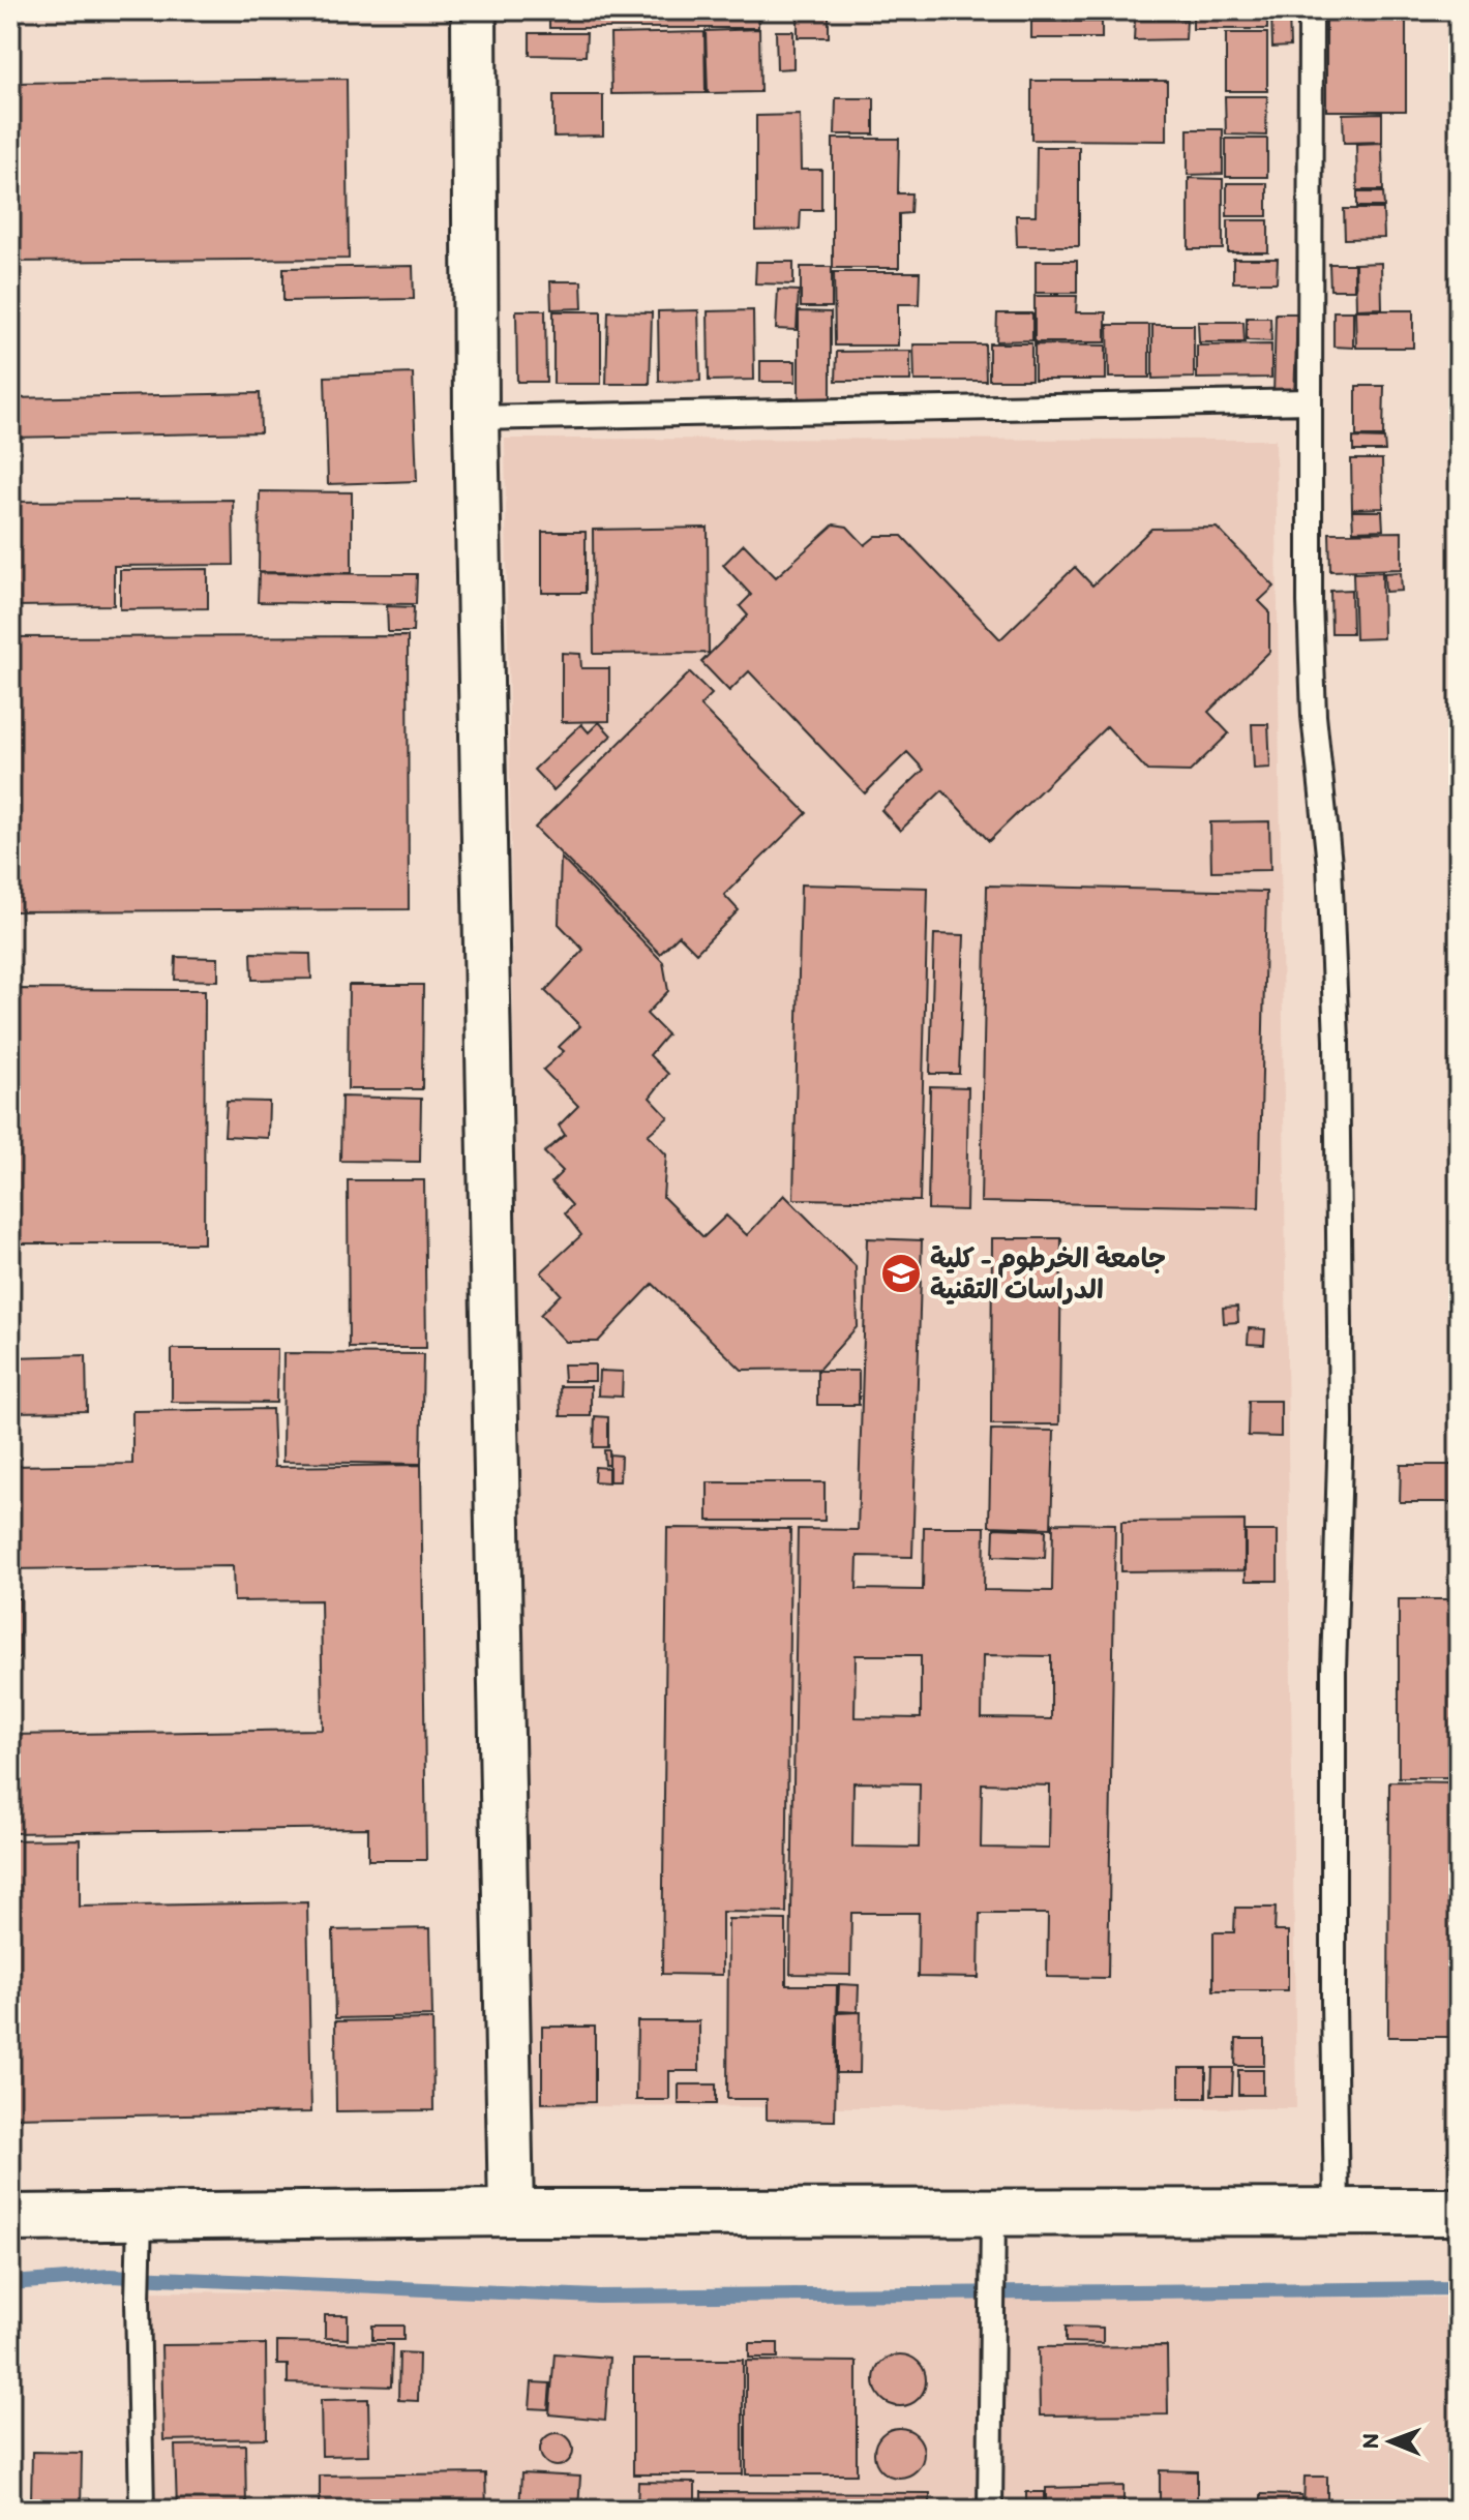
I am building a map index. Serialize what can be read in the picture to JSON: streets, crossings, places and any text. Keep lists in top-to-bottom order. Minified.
{"places":{"school or university":["جامعة الخرطوم - كلية الدراسات التقنية"]},"north":"left"}
